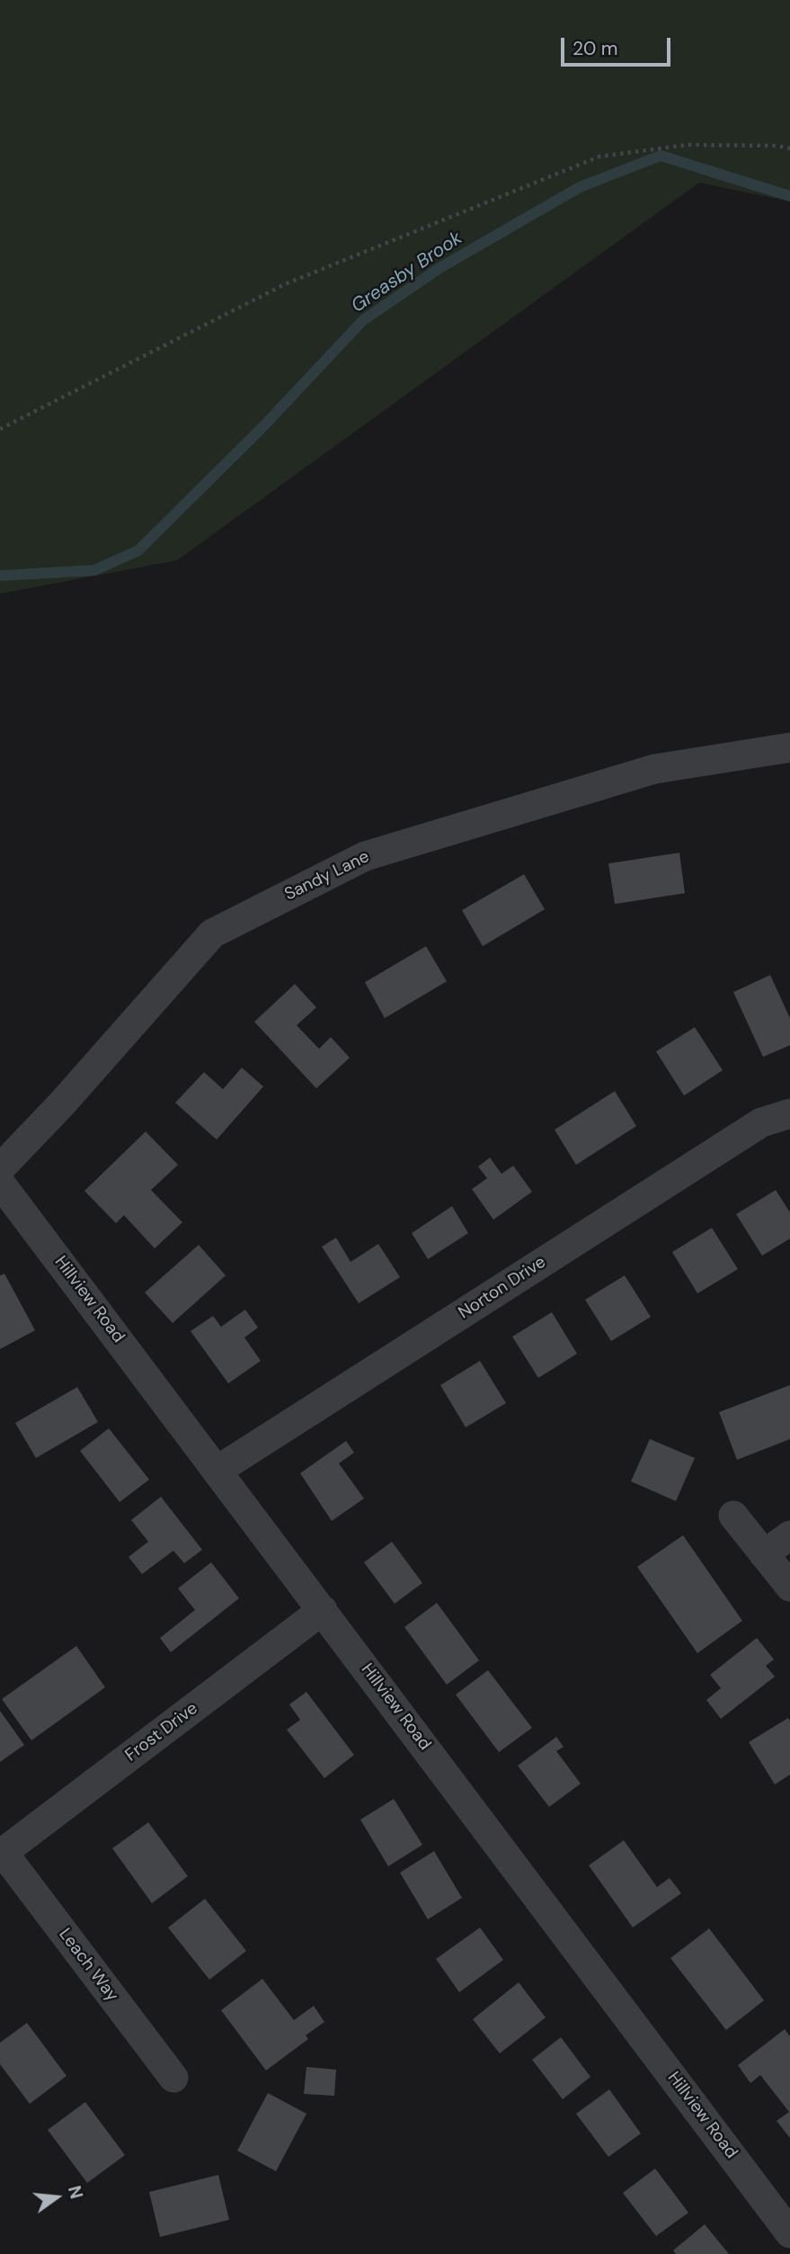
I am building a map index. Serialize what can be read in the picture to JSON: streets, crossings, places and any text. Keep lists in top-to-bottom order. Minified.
{"streets":{"street":["Sandy Lane","Norton Drive","Hillview Road","Frost Drive","Leach Way"]},"crossings":[["Norton Drive","Hillview Road"],["Hillview Road","Frost Drive"],["Frost Drive","Leach Way"]],"water":["Greasby Brook"],"scale_bar":"20 m","north":"right"}
